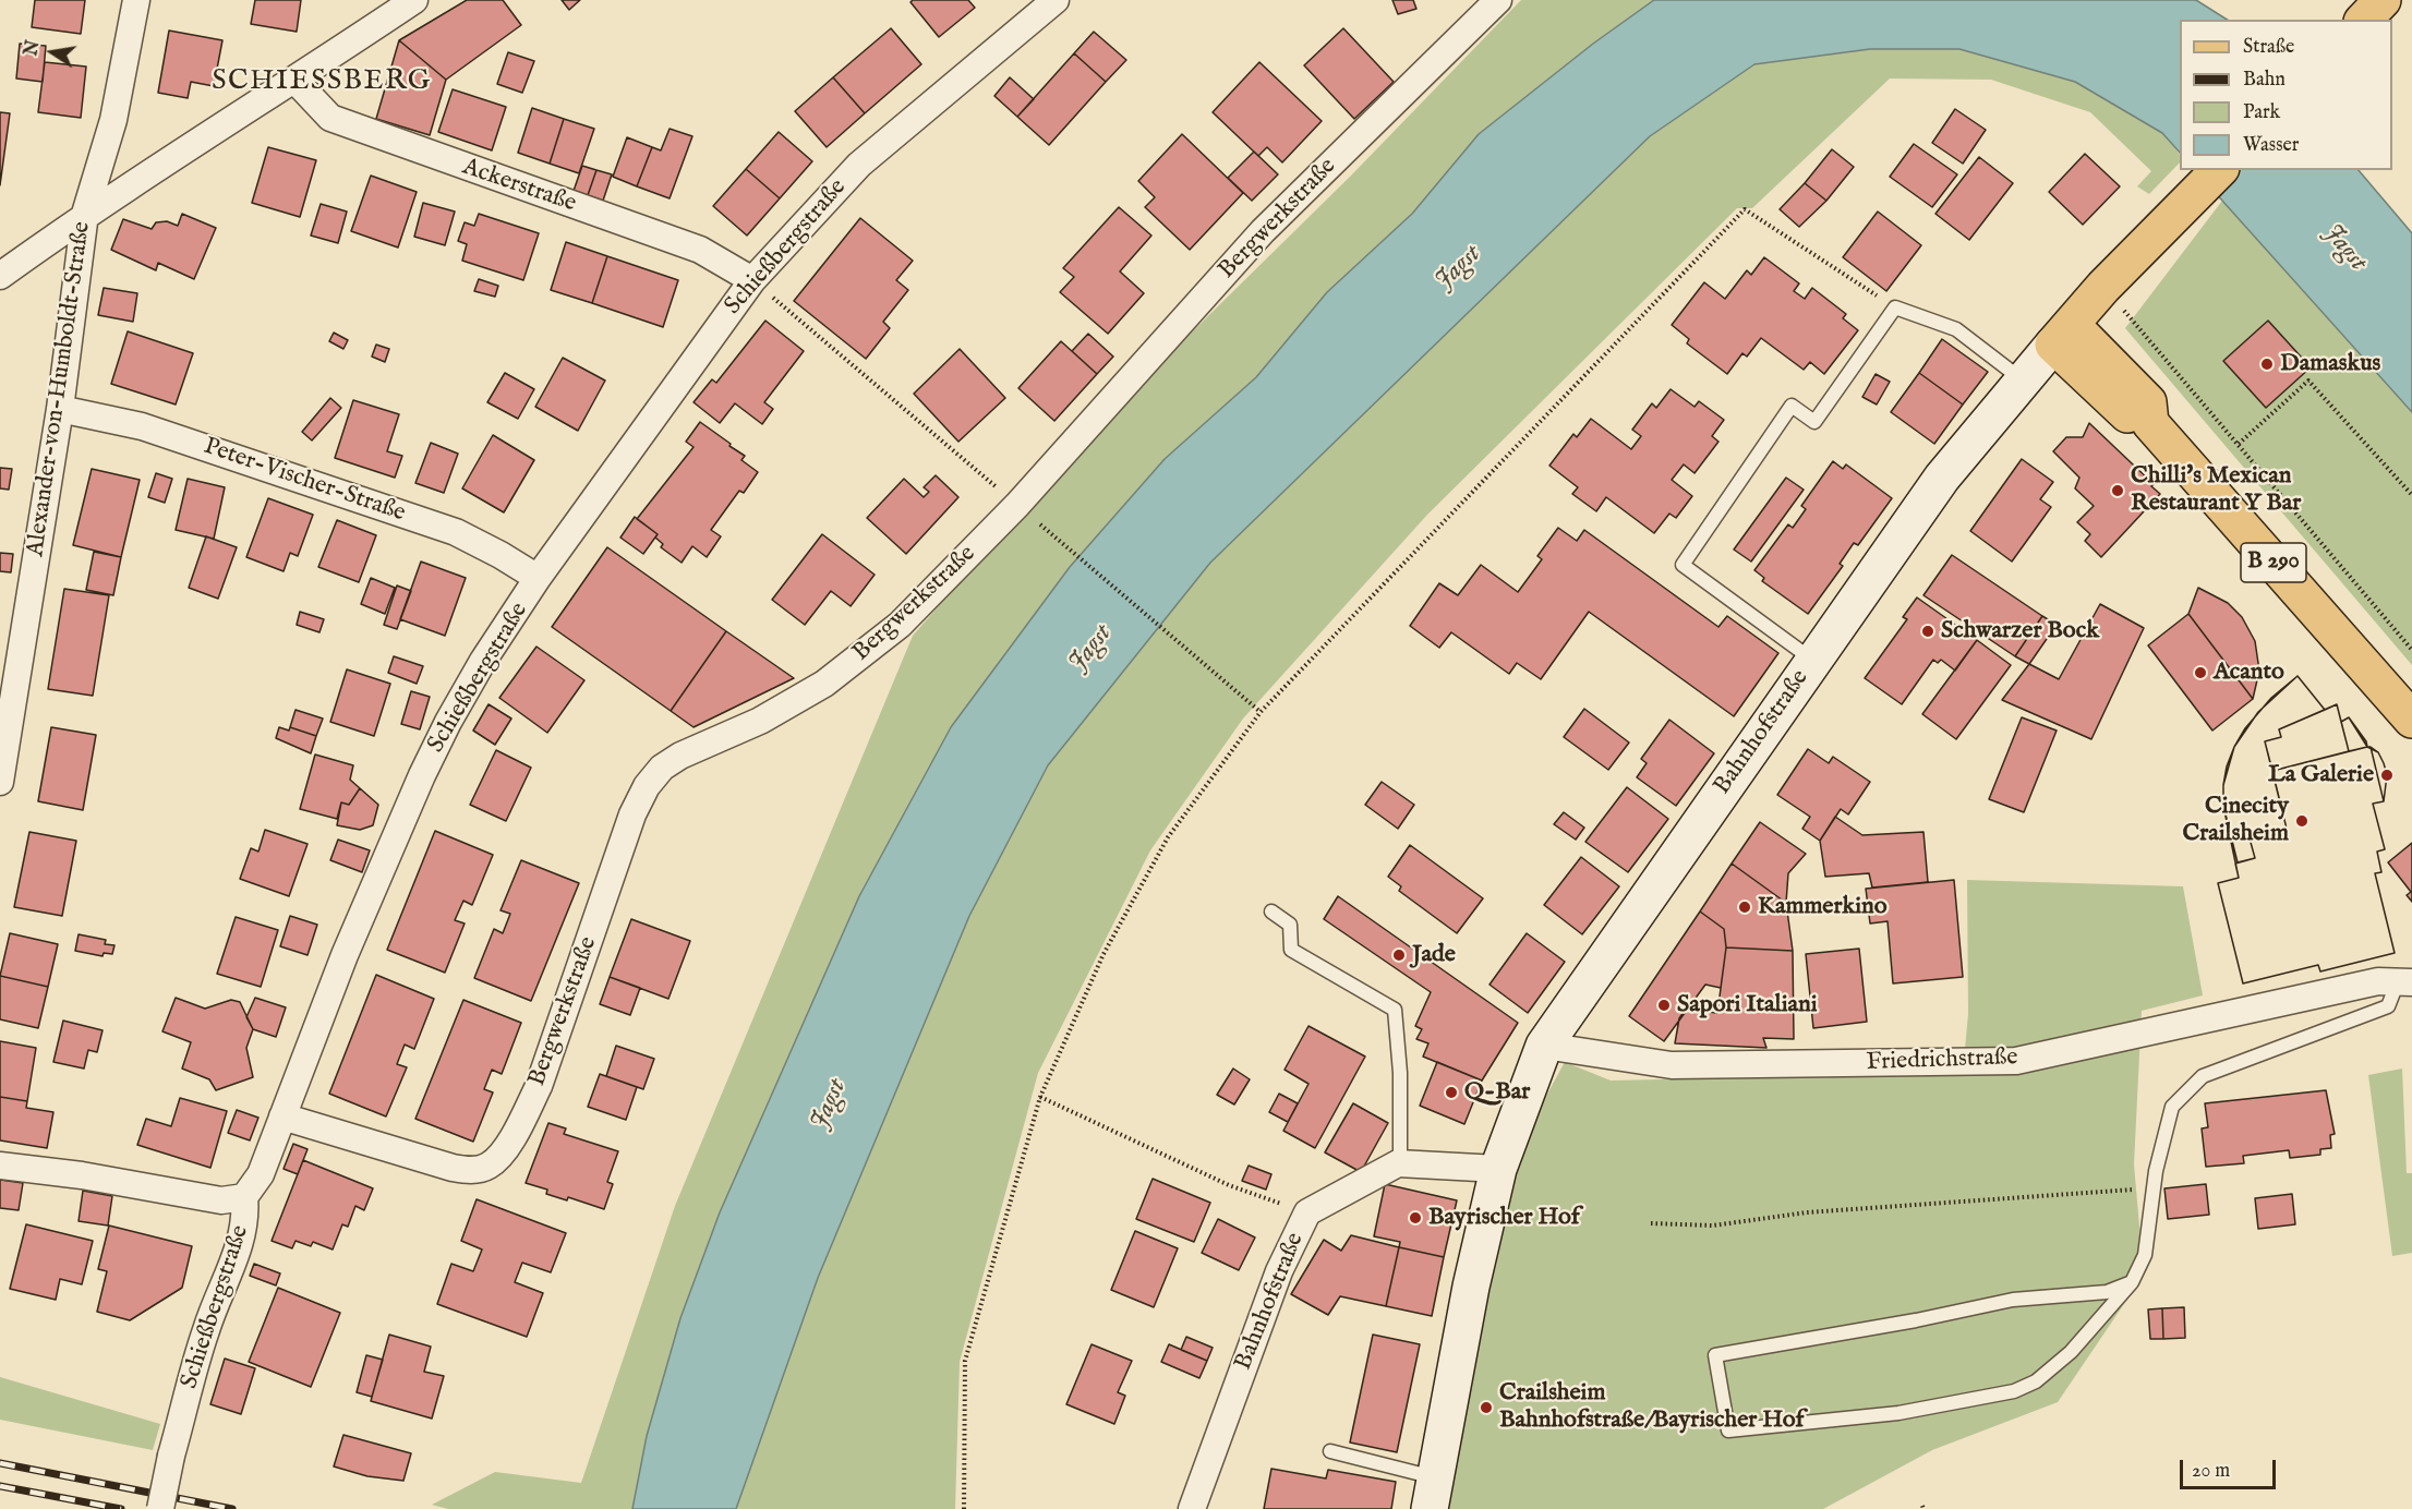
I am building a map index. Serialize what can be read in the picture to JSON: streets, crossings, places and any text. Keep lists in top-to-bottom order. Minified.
{"streets":{"main road":["B 290","Bahnhofstraße"],"street":["Ackerstraße","Bergwerkstraße","Schießbergstraße","Alexander-von-Humboldt-Straße","Peter-Vischer-Straße","Friedrichstraße"]},"crossings":[["Ackerstraße","Schießbergstraße"],["Bergwerkstraße","Schießbergstraße"],["Schießbergstraße","Peter-Vischer-Straße"],["Alexander-von-Humboldt-Straße","Peter-Vischer-Straße"],["B 290","Bahnhofstraße"],["Bahnhofstraße","Friedrichstraße"]],"districts":["SCHIESSBERG"],"water":["Jagst"],"places":["Damaskus","Chilli's Mexican Restaurant Y Bar","Schwarzer Bock","Acanto","La Galerie","Cinecity Crailsheim","Kammerkino","Jade","Sapori Italiani","Q-Bar","Bayrischer Hof","Crailsheim Bahnhofstraße/Bayrischer Hof"],"legend":["Straße","Bahn","Park","Wasser"],"scale_bar":"20 m","north":"left"}
